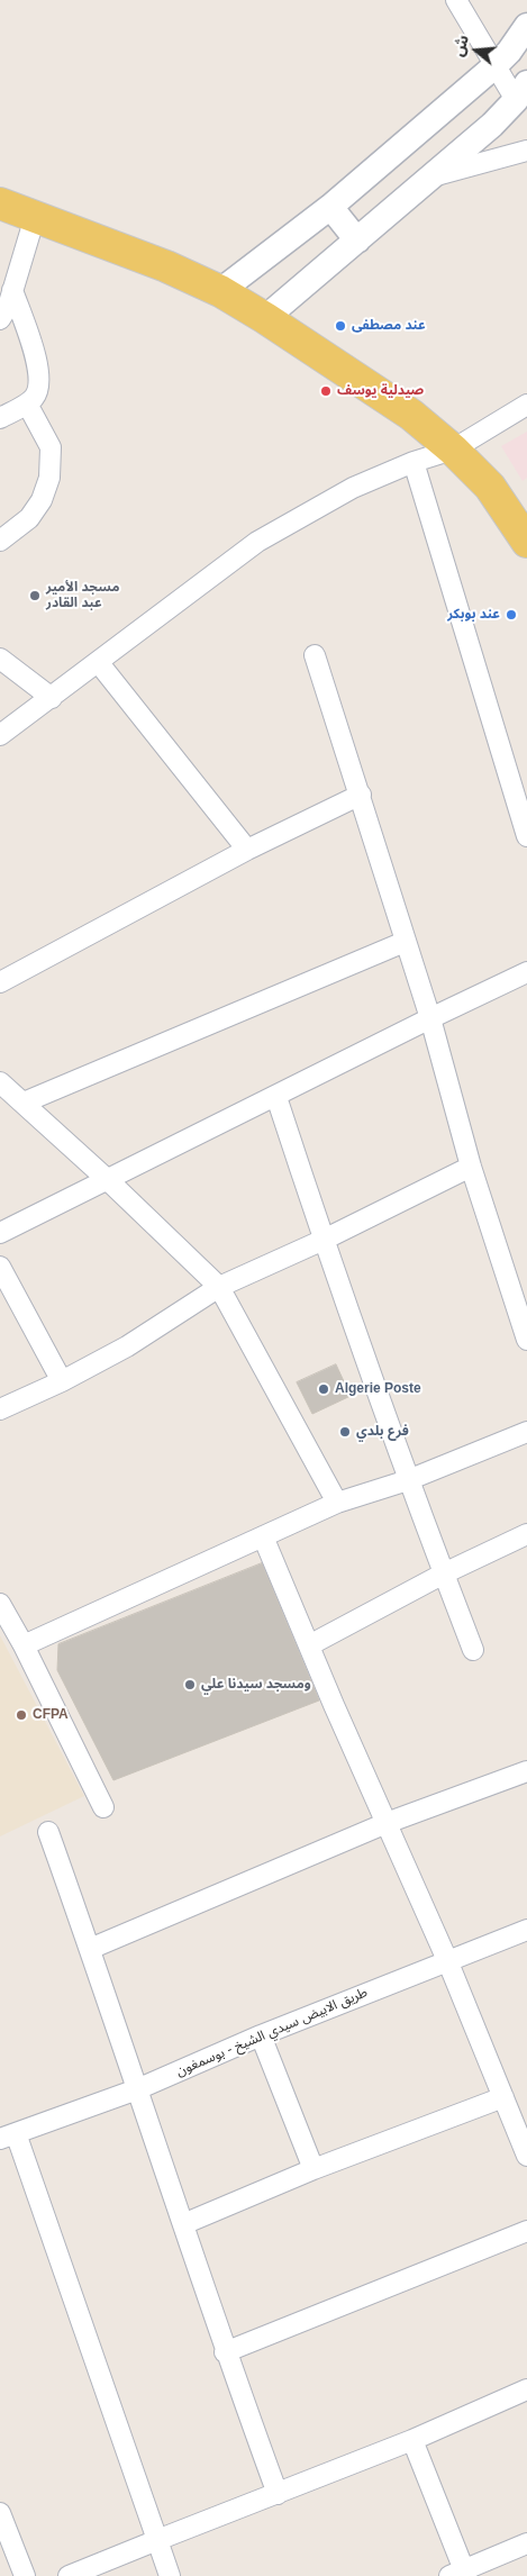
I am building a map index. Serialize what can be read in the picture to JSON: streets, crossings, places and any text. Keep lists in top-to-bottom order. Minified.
{"streets":{"street":["طريق الابيض سيدي الشيخ - بوسمغون"]},"places":["عند مصطفى","صيدلية يوسف","مسجد الأمير عبد القادر","عند بوبكر","Algerie Poste","فرع بلدي","ومسجد سيدنا علي","CFPA"],"north":"left"}
